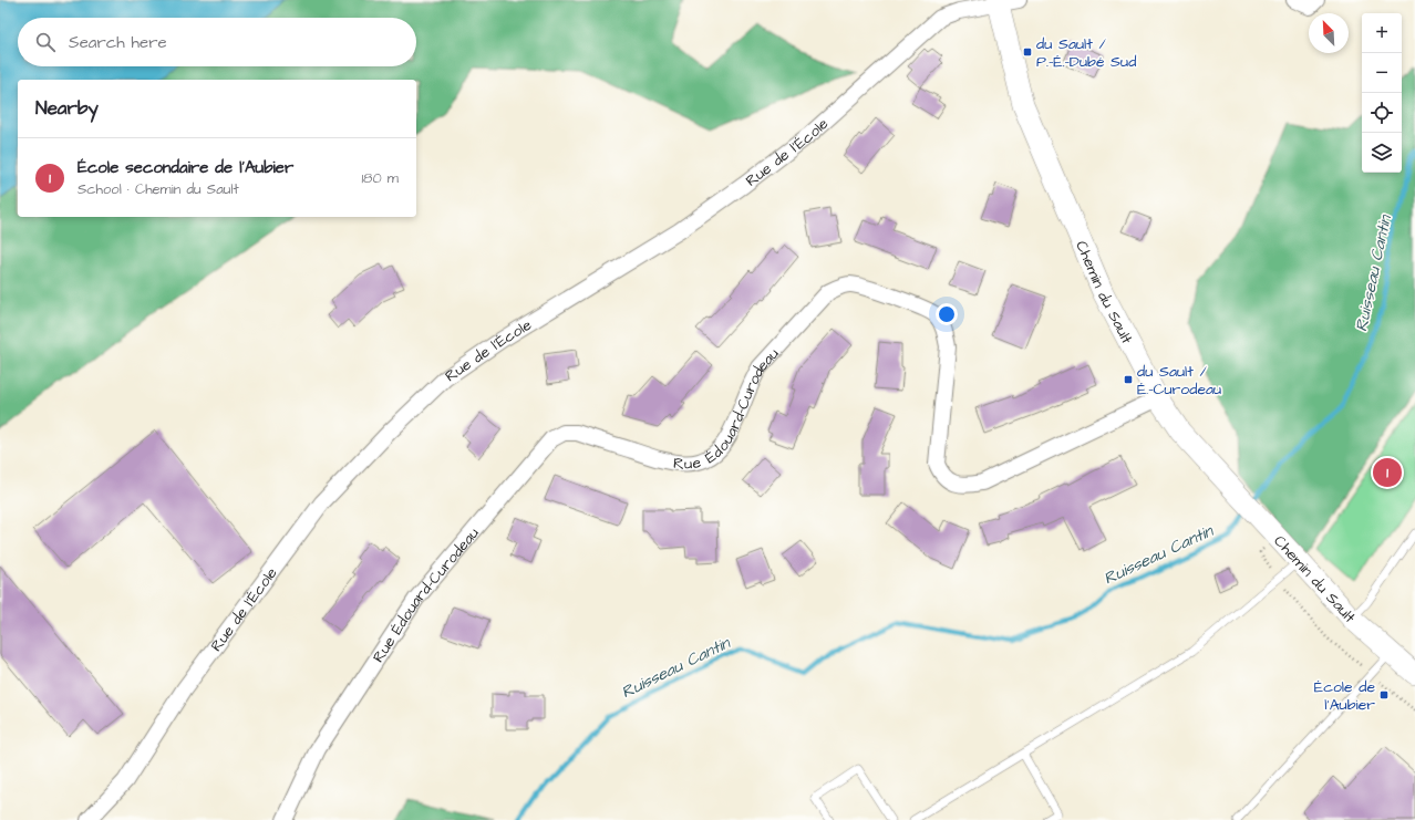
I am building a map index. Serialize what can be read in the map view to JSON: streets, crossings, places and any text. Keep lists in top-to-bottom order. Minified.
{"streets":{"street":["Rue de l'École","Chemin du Sault","Rue Édouard-Curodeau"]},"crossings":[["Rue de l'École","Chemin du Sault"],["Chemin du Sault","Rue Édouard-Curodeau"]],"water":["Ruisseau Cantin"],"places":{"transit":["du Sault / P.-É.-Dubé Sud","du Sault / É.-Curodeau","École de l'Aubier"]},"north":"top left","page":{"map_buttons":["+","−"],"search":"Search here","heading":"Nearby","list":[{"mark":"1","name":"École secondaire de l'Aubier","note":"School · Chemin du Sault","value":"180 m"}],"pins":"1"}}
